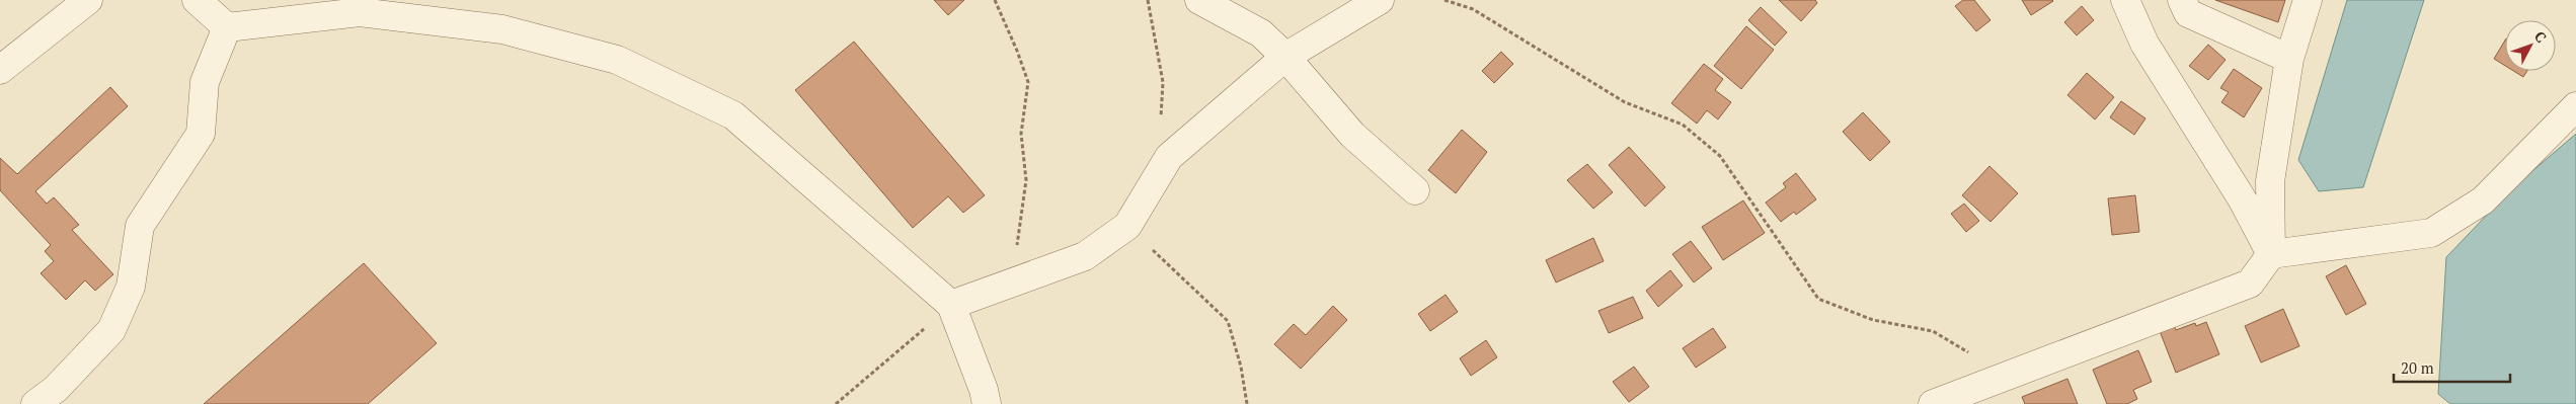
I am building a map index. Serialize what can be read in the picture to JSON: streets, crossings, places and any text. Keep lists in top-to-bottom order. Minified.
{"scale_bar":"20 m","north":"top right"}
